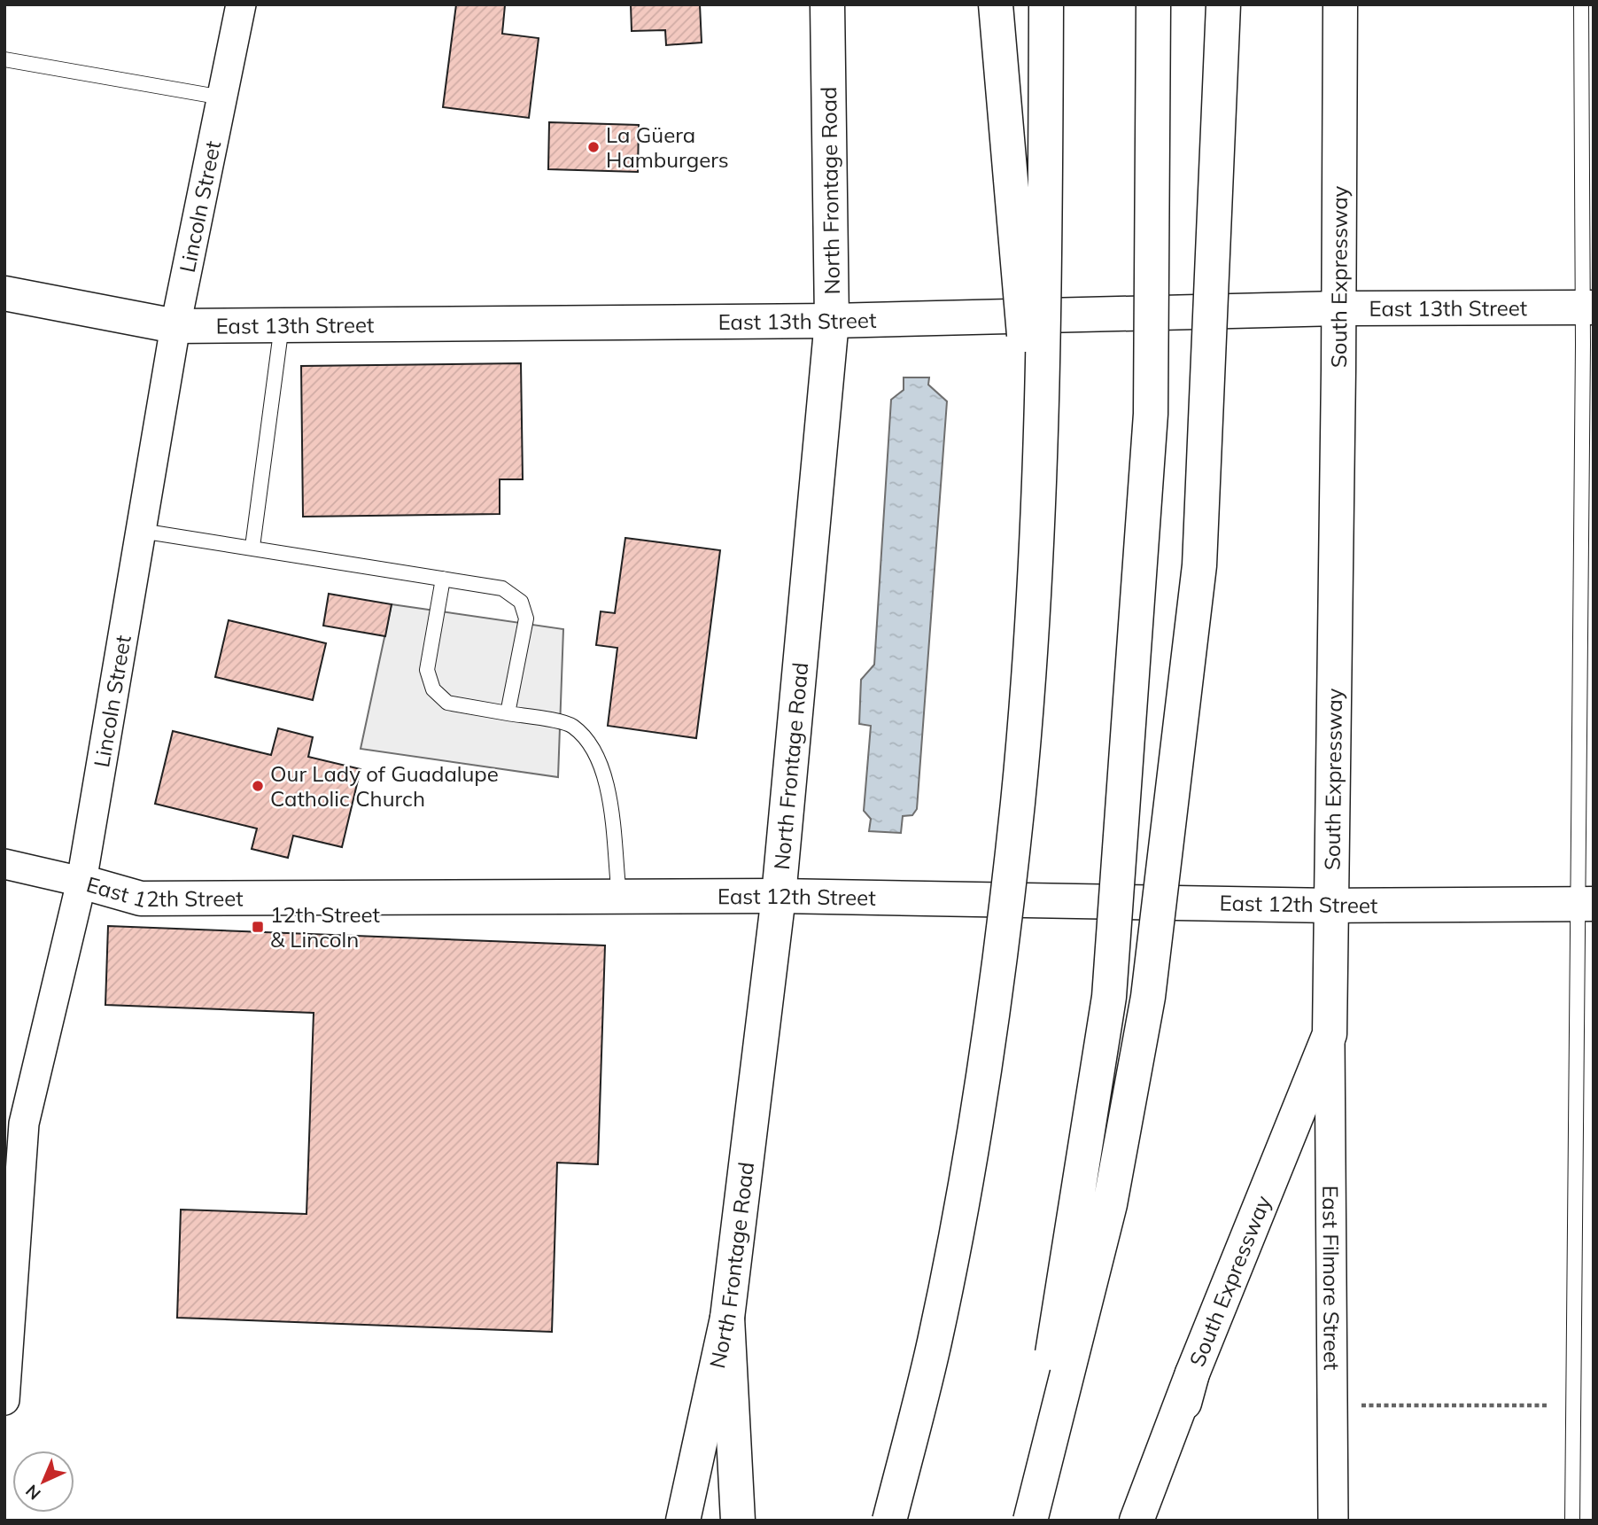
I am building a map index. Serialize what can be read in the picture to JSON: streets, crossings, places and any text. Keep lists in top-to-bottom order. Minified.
{"streets":{"main road":["North Frontage Road","South Expressway","East 13th Street","East 12th Street"],"street":["Lincoln Street","East Filmore Street"]},"crossings":[["North Frontage Road","East 13th Street"],["North Frontage Road","East 12th Street"],["Lincoln Street","East 13th Street"],["Lincoln Street","East 12th Street"],["South Expressway","East 13th Street"],["South Expressway","East 12th Street"],["South Expressway","East Filmore Street"]],"places":{"other":["La Güera Hamburgers","Our Lady of Guadalupe Catholic Church"],"transit":["12th Street & Lincoln"]},"north":"bottom left"}
